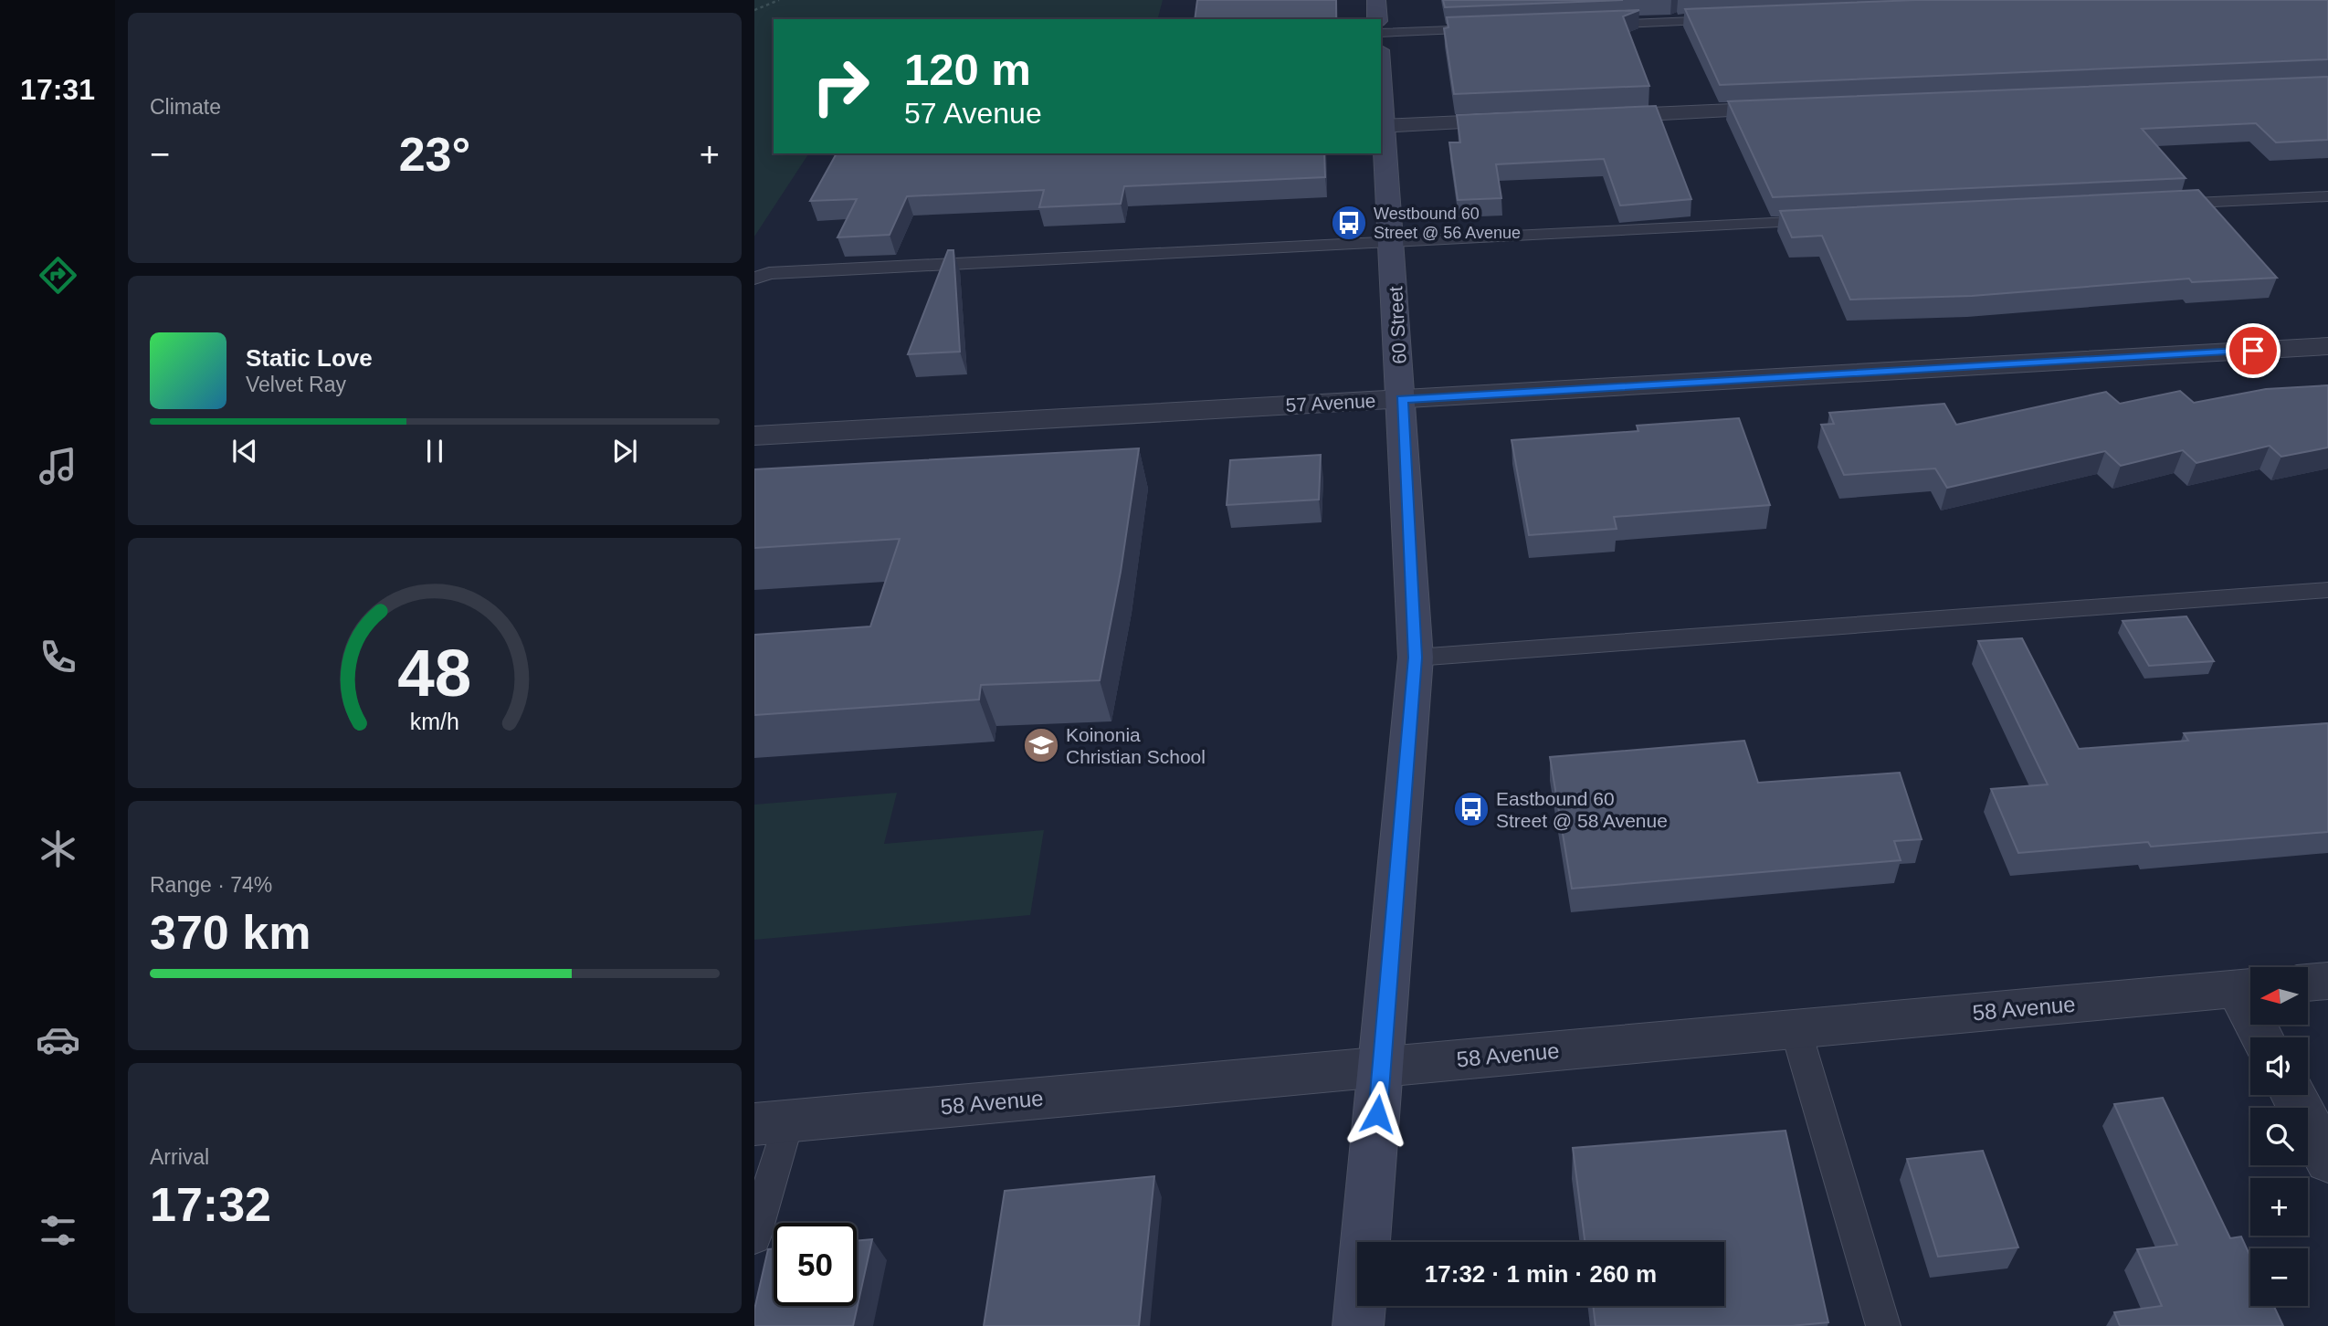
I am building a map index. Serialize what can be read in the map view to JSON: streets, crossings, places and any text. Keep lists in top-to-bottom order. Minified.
{"streets":{"main road":["60 Street"],"street":["57 Avenue","58 Avenue"]},"crossings":[["60 Street","57 Avenue"],["60 Street","58 Avenue"]],"places":{"bus stop":["Westbound 60 Street @ 56 Avenue","Eastbound 60 Street @ 58 Avenue"],"school or university":["Koinonia Christian School"]},"north":"left","page":{"tabs":"17:31","tile":["Climate",["Range · 74%","370 km"],["Arrival","17:32"]],"turn":["120 m","57 Avenue"],"heat":["−","23°","+"],"song":["Static Love","Velvet Ray"],"map_buttons":["+","−"],"limit":"50","trip":"17:32 · 1 min · 260 m","gauge":["48","km/h"]}}
